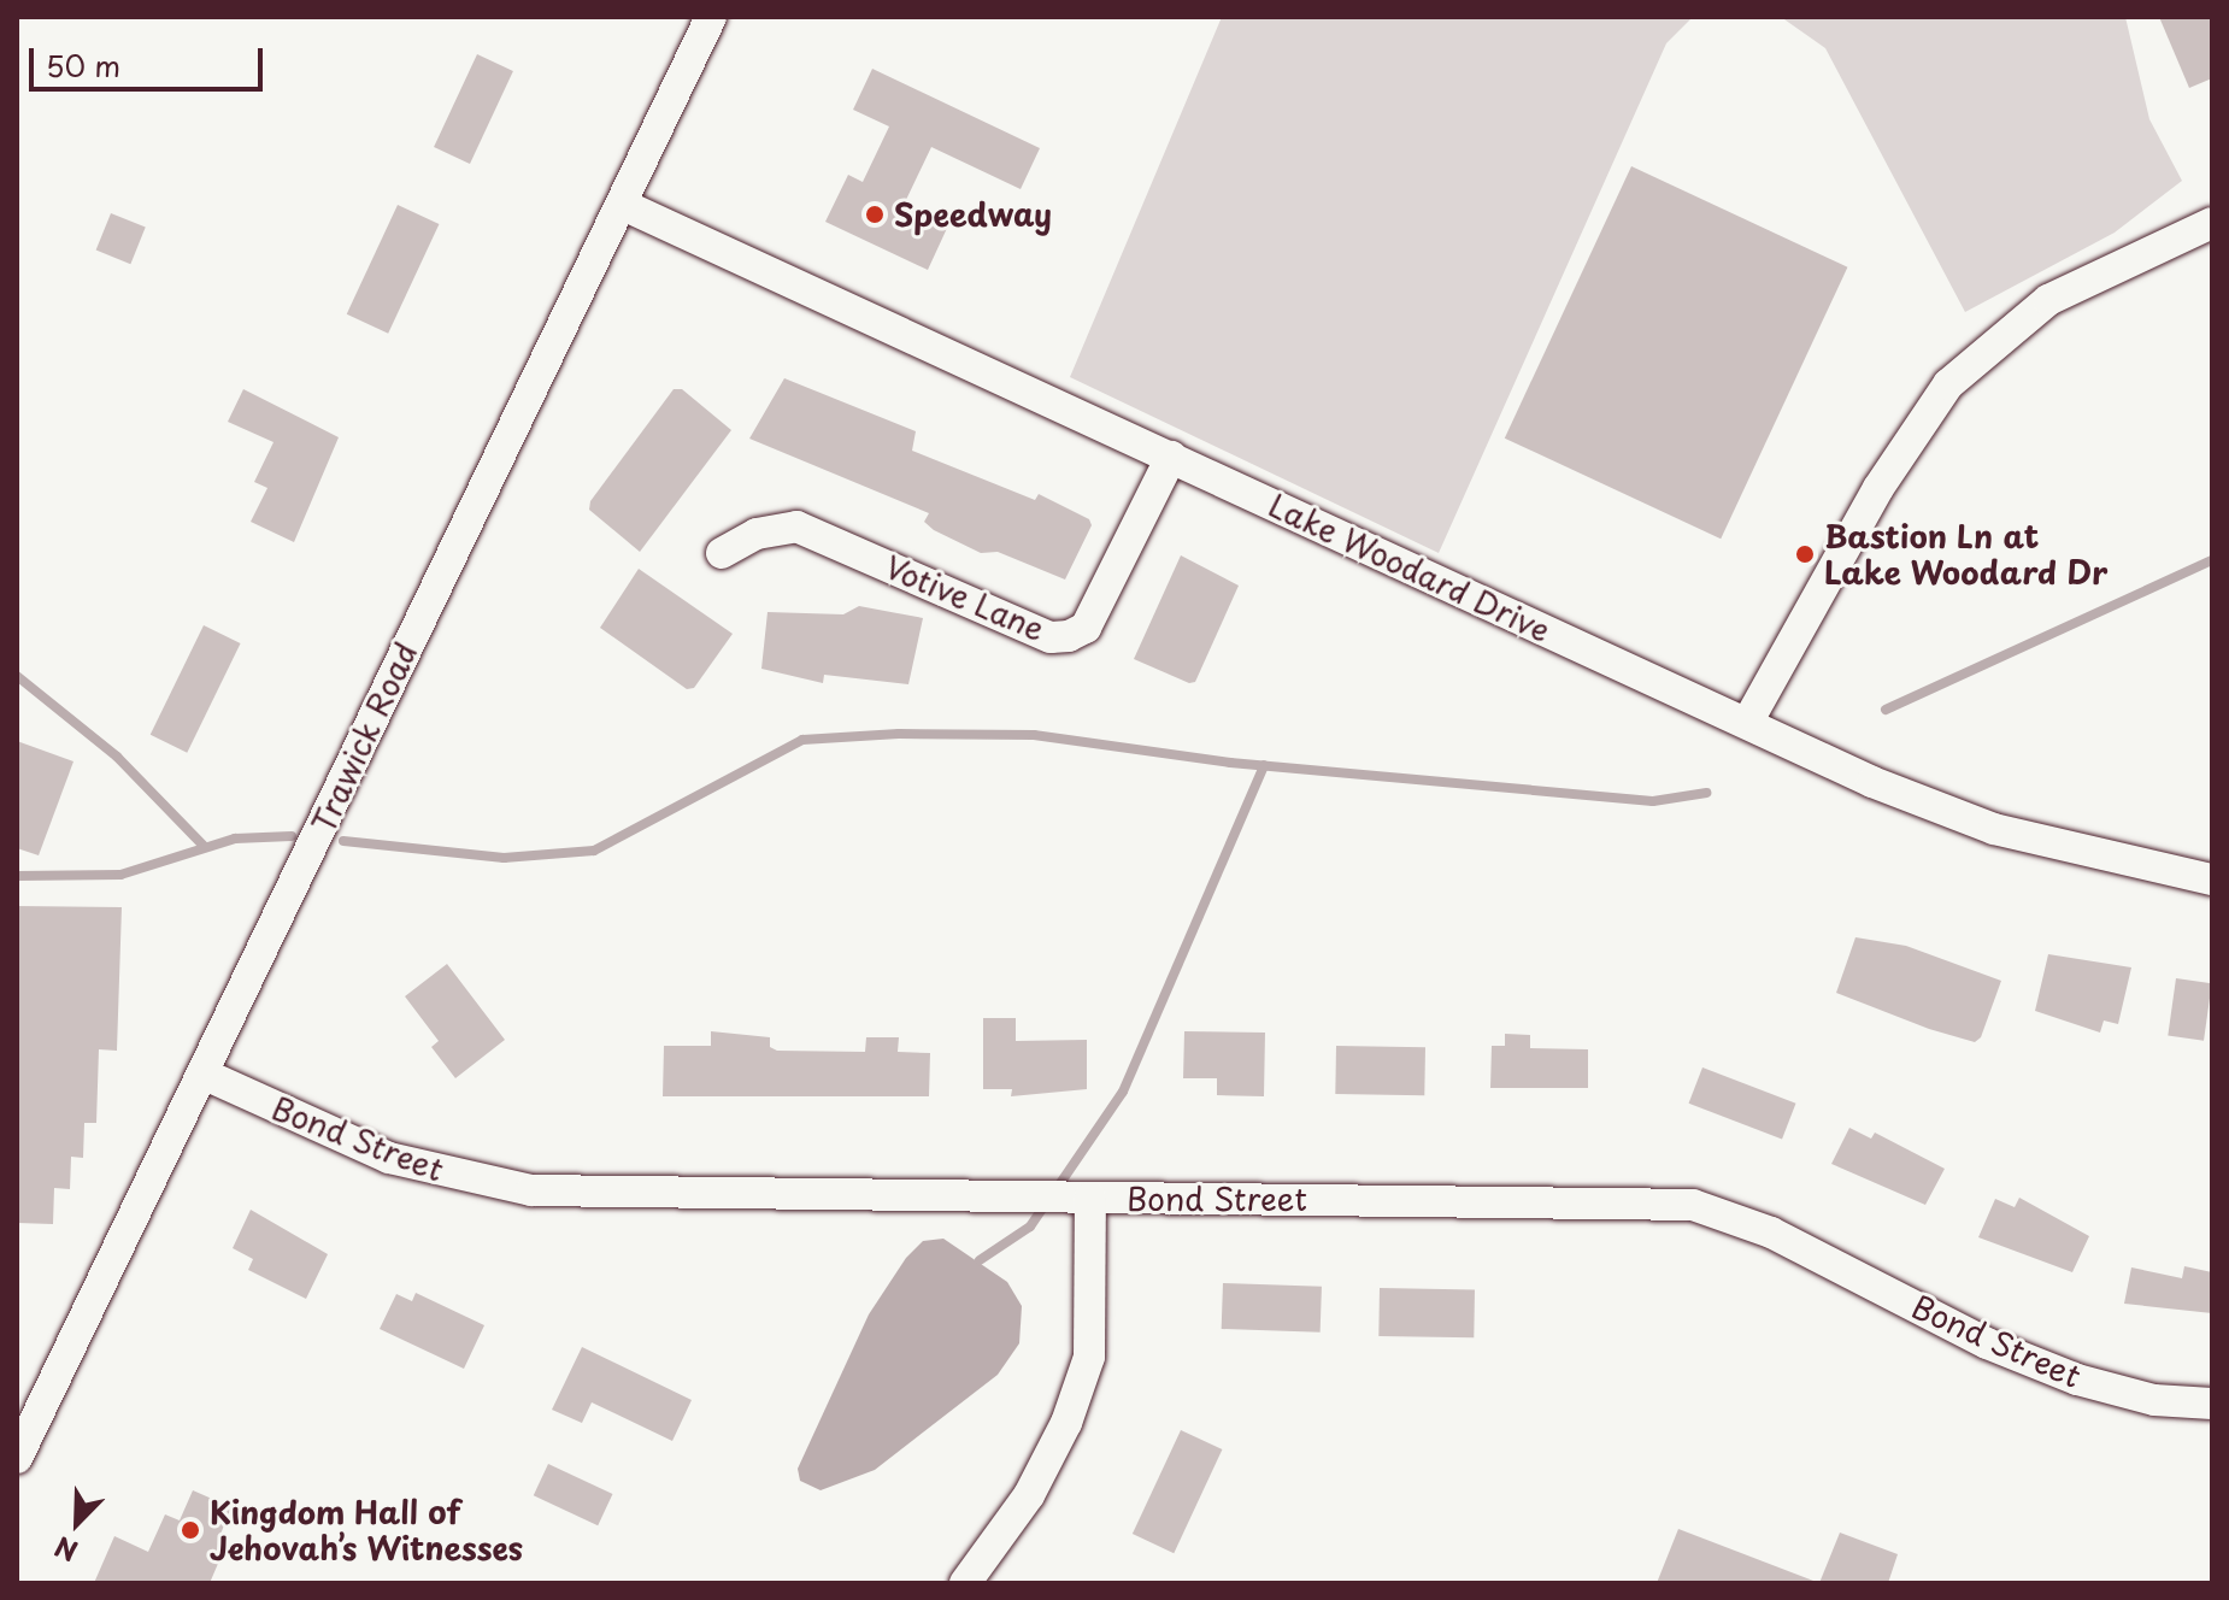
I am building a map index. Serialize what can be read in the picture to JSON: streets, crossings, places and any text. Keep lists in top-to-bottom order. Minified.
{"streets":{"street":["Lake Woodard Drive","Votive Lane","Trawick Road","Bond Street"]},"crossings":[["Lake Woodard Drive","Votive Lane"],["Lake Woodard Drive","Trawick Road"],["Trawick Road","Bond Street"]],"places":["Speedway","Bastion Ln at Lake Woodard Dr","Kingdom Hall of Jehovah’s Witnesses"],"scale_bar":"50 m","north":"bottom left"}
